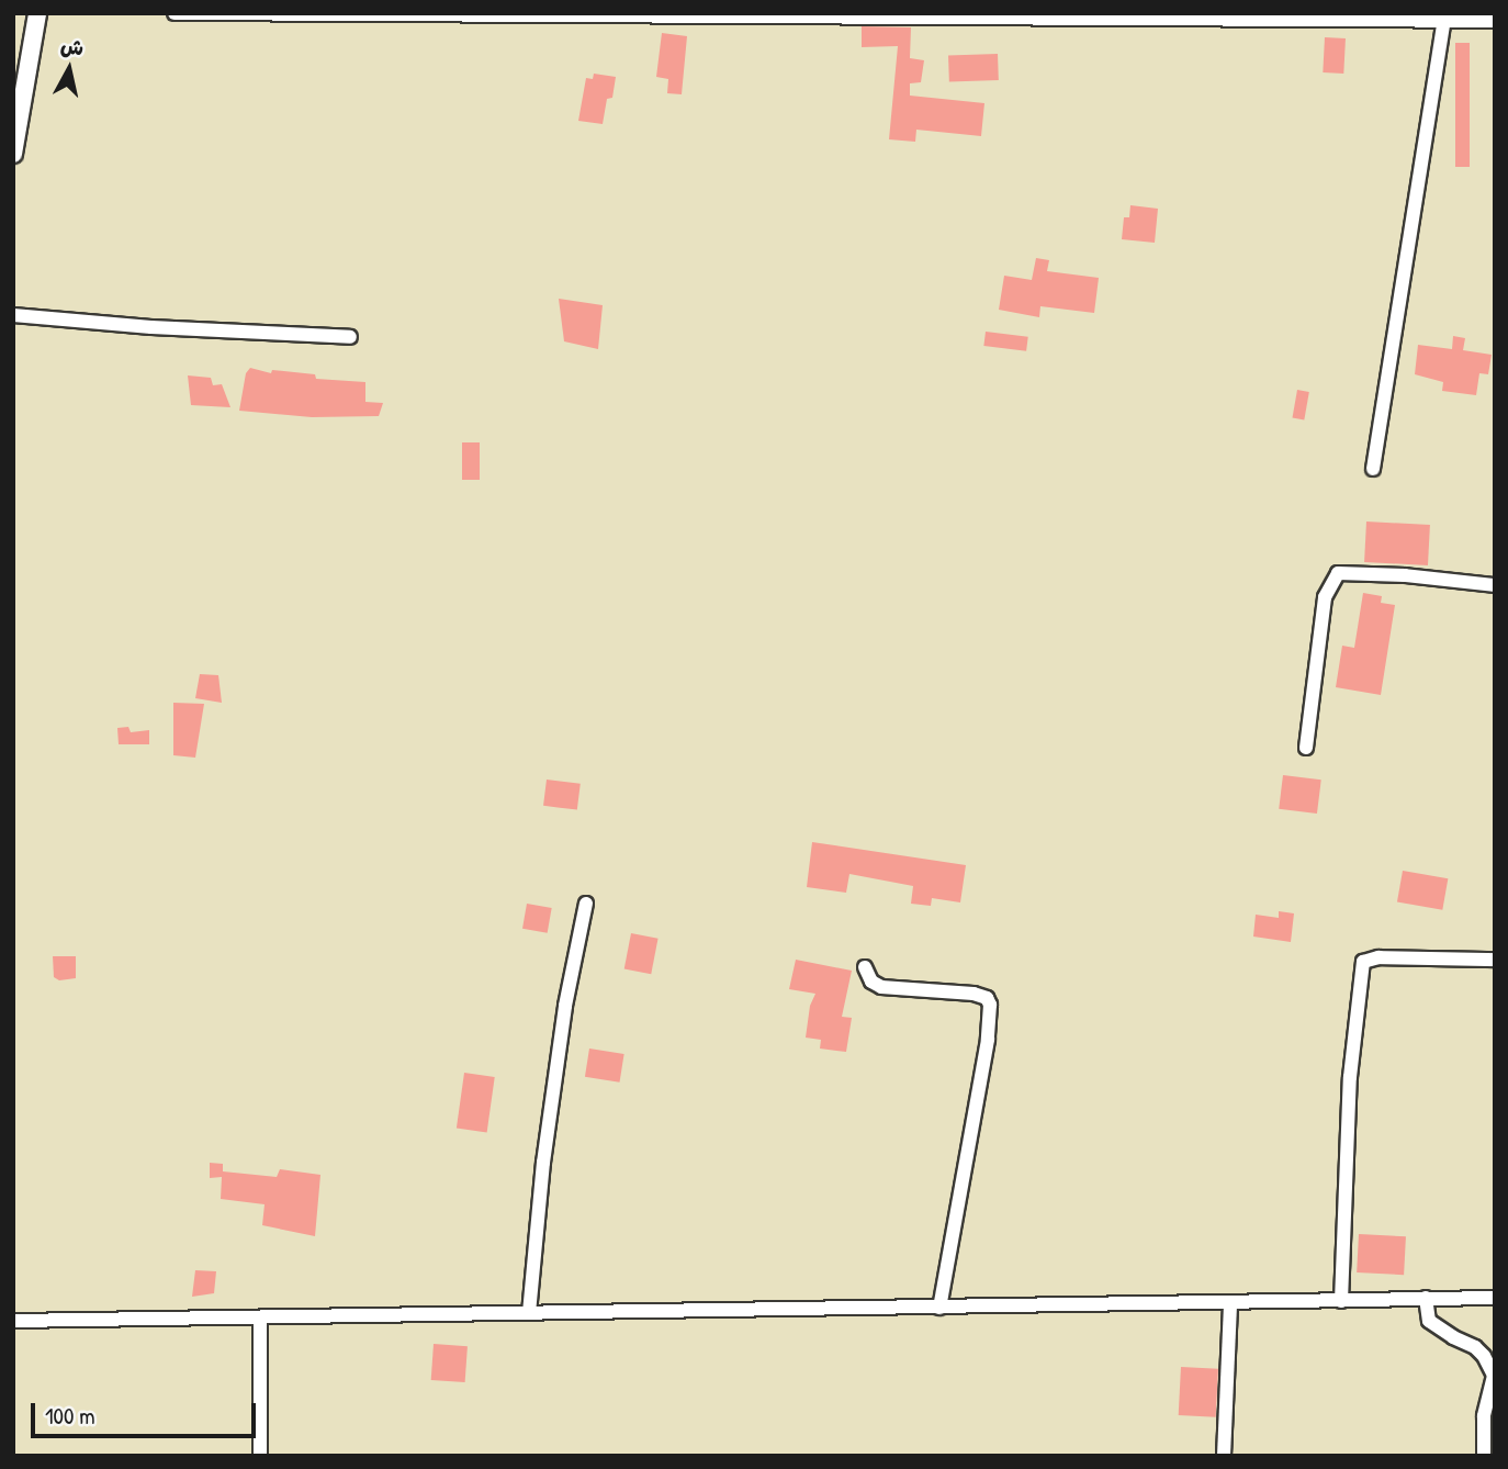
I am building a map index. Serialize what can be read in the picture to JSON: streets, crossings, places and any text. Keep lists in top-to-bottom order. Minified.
{"scale_bar":"100 m","north":"top"}
